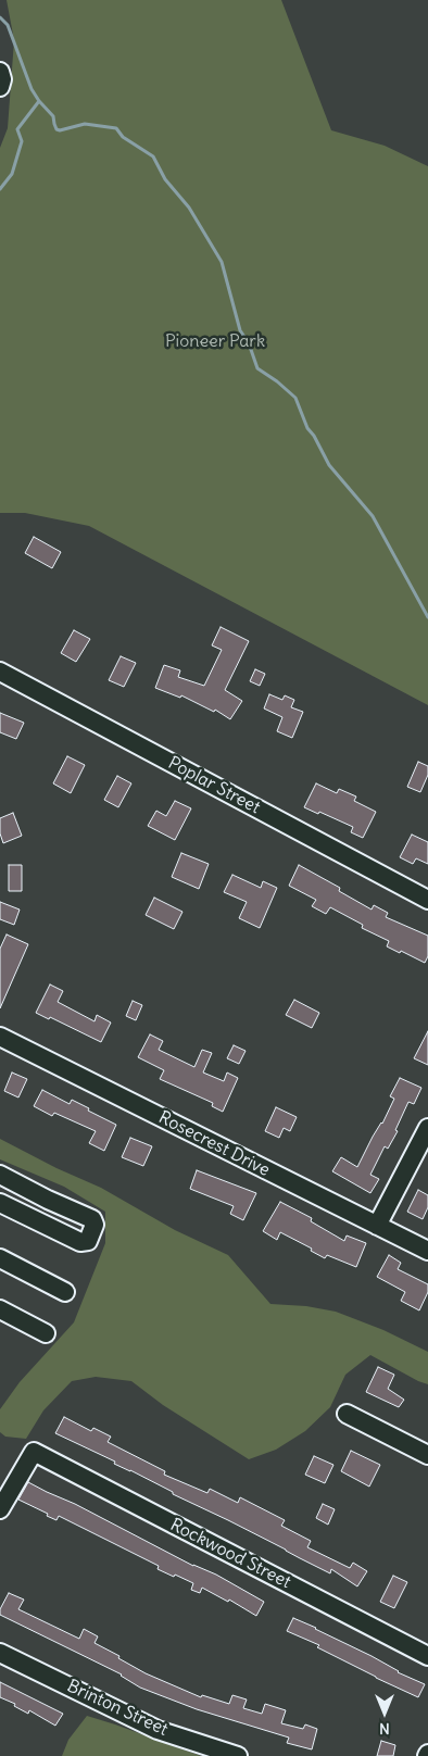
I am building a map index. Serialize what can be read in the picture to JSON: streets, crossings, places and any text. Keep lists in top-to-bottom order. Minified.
{"streets":{"street":["Poplar Street","Rosecrest Drive","Rockwood Street","Brinton Street"]},"parks":["Pioneer Park"],"north":"bottom"}
